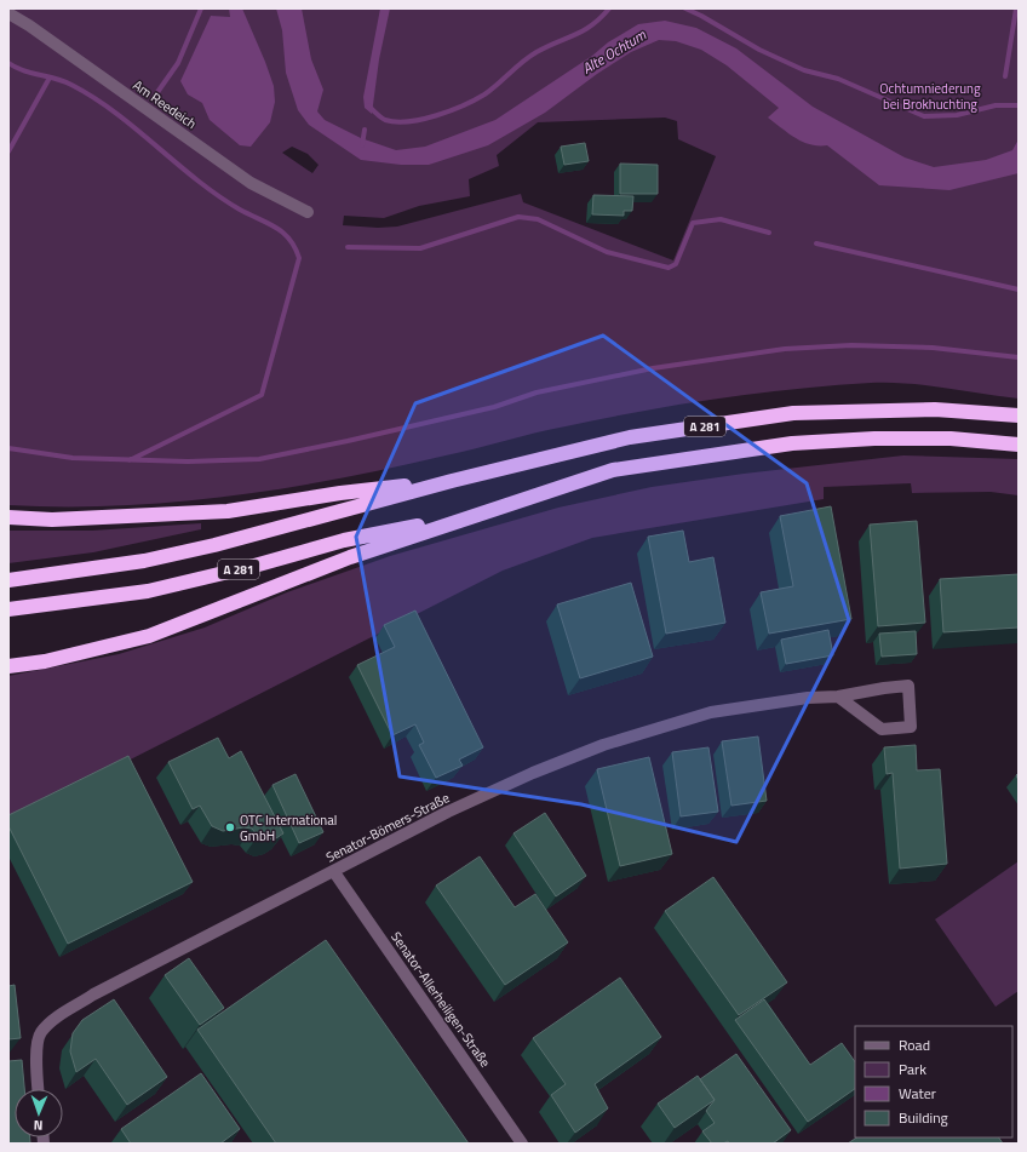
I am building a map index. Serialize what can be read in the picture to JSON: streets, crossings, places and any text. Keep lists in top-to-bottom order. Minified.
{"streets":{"highway":["A 281"],"street":["Am Reedeich","Senator-Bömers-Straße","Senator-Allerheiligen-Straße"]},"crossings":[["Senator-Bömers-Straße","Senator-Allerheiligen-Straße"]],"water":["Alte Ochtum"],"parks":["Ochtumniederung bei Brokhuchting"],"places":["OTC International GmbH"],"legend":["Road","Park","Water","Building"],"north":"bottom"}
